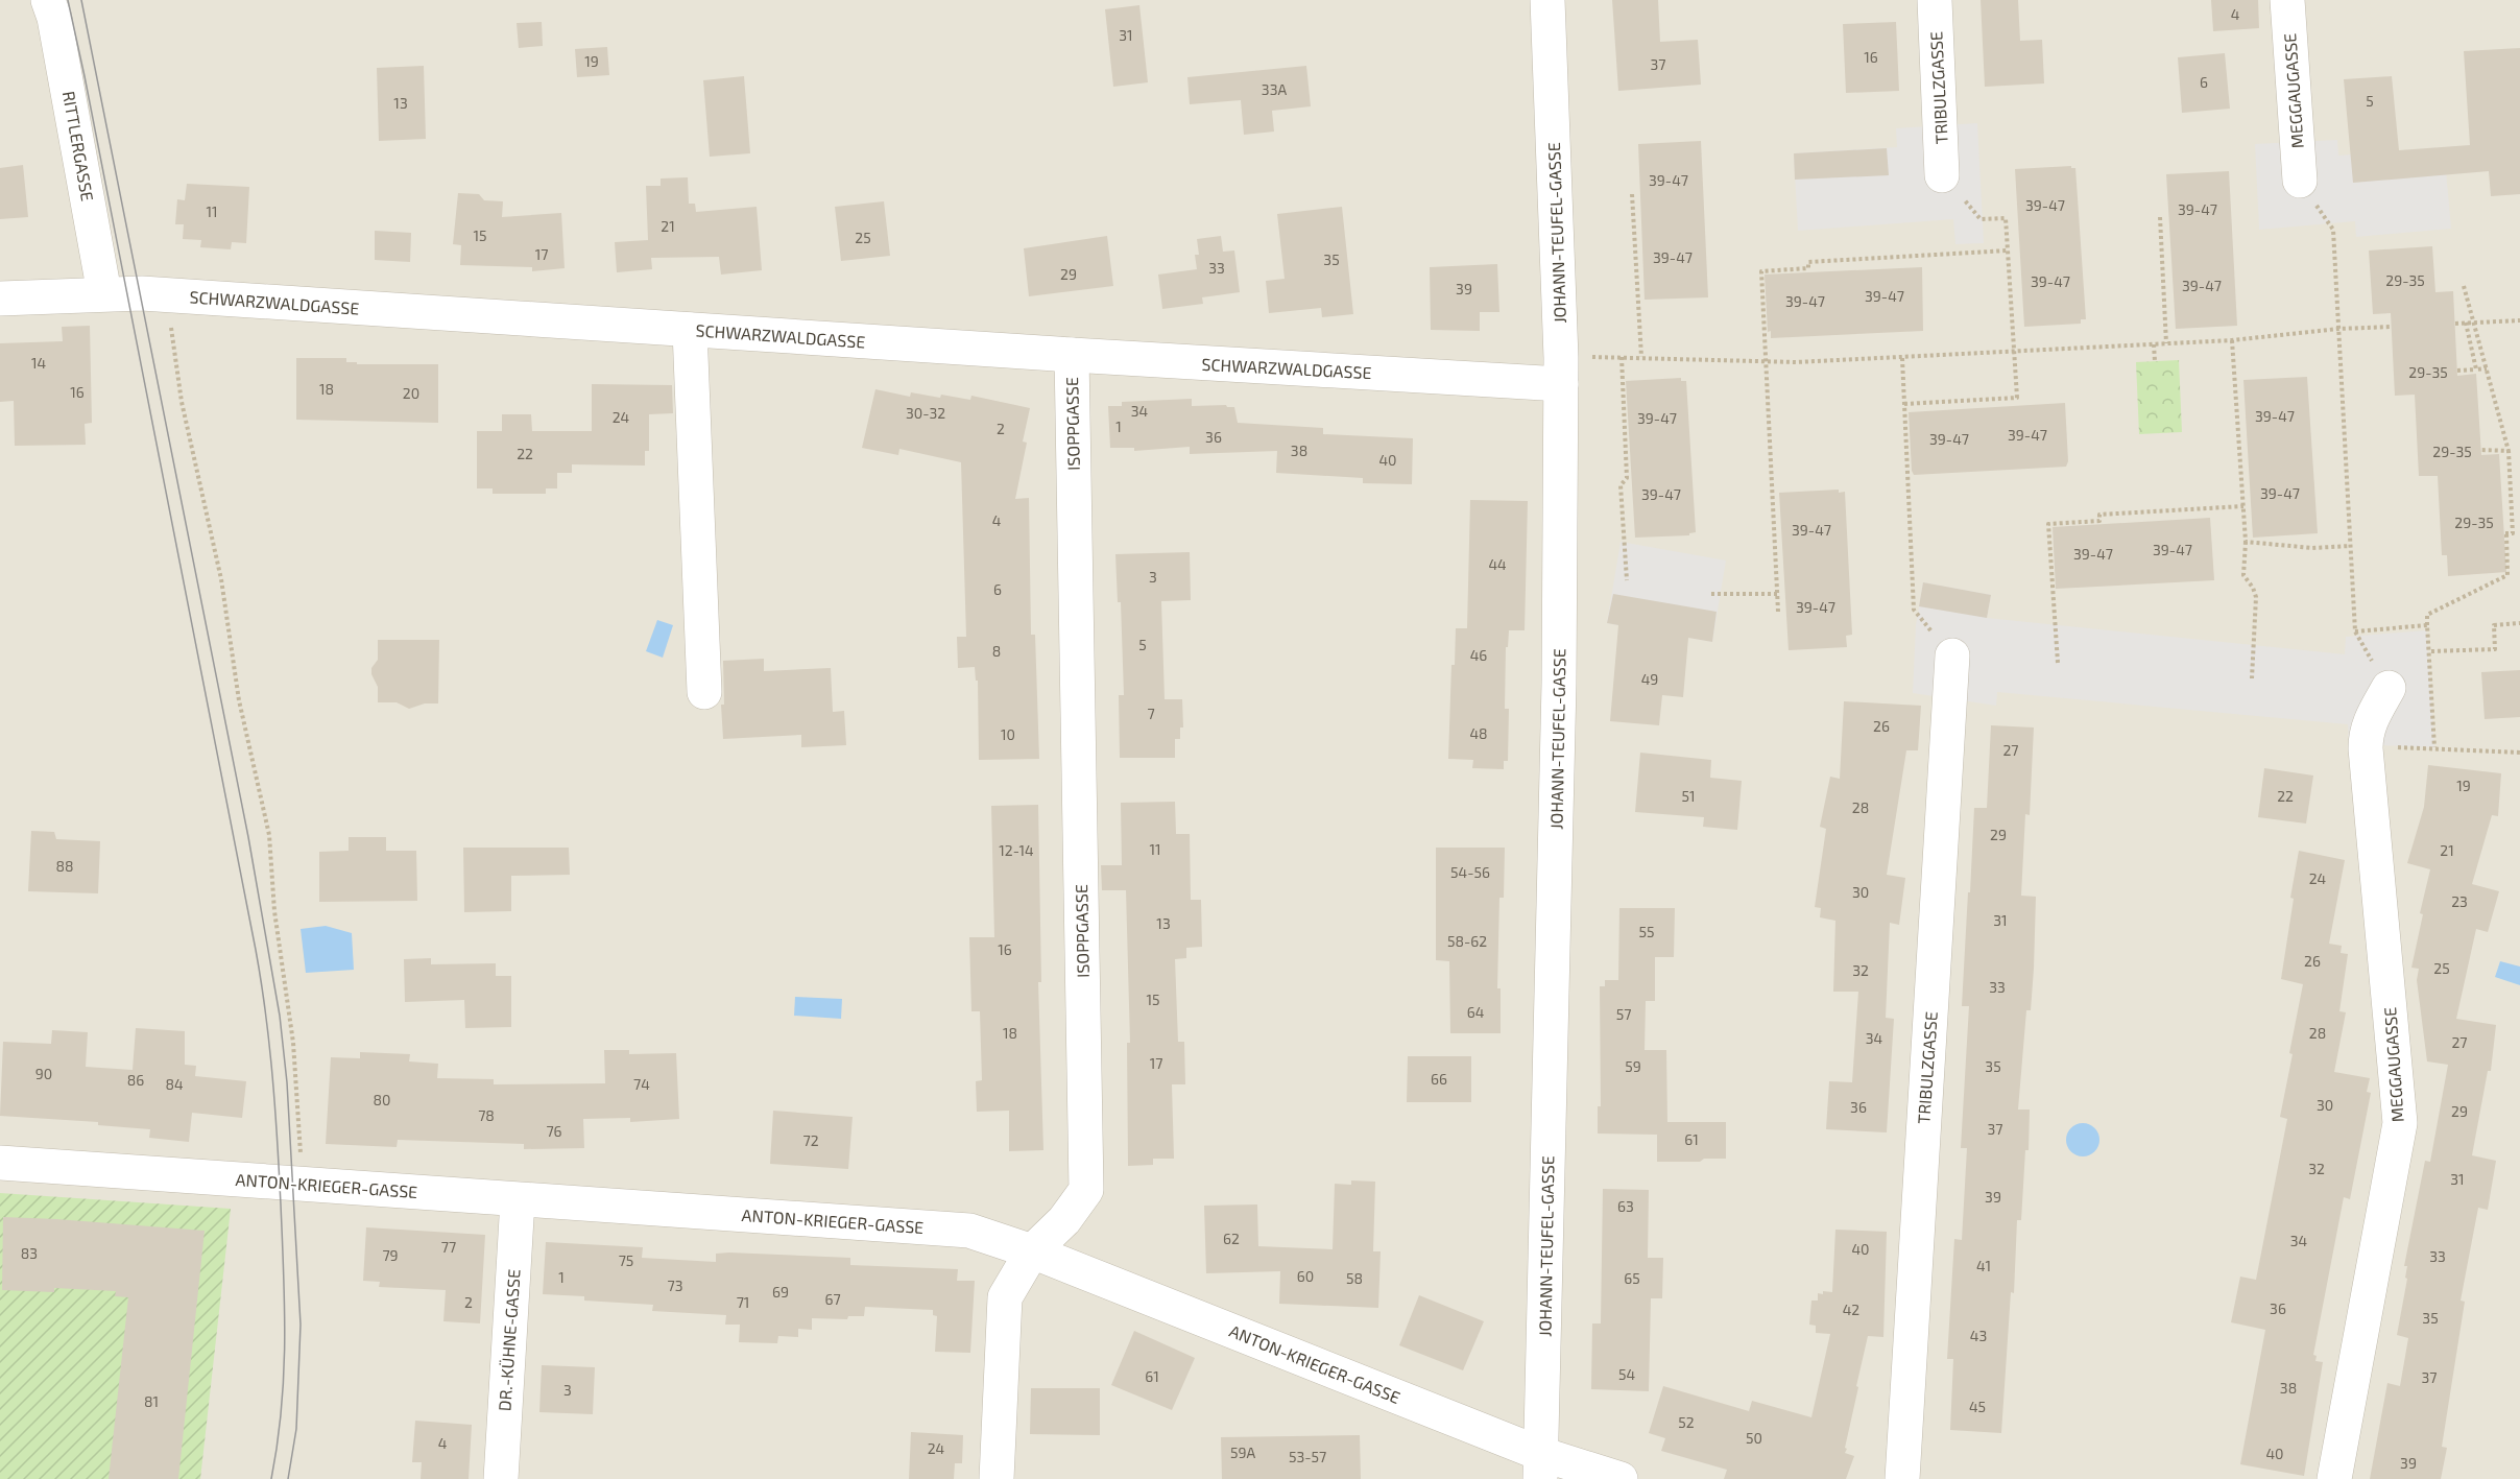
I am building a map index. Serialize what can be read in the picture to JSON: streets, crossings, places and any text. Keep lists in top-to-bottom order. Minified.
{"streets":{"street":["TRIBULZGASSE","MEGGAUGASSE","RITTLERGASSE","JOHANN-TEUFEL-GASSE","SCHWARZWALDGASSE","ISOPPGASSE","ANTON-KRIEGER-GASSE","DR.-KÜHNE-GASSE"]},"crossings":[["RITTLERGASSE","SCHWARZWALDGASSE"],["JOHANN-TEUFEL-GASSE","SCHWARZWALDGASSE"],["JOHANN-TEUFEL-GASSE","ANTON-KRIEGER-GASSE"],["SCHWARZWALDGASSE","ISOPPGASSE"],["ISOPPGASSE","ANTON-KRIEGER-GASSE"],["ANTON-KRIEGER-GASSE","DR.-KÜHNE-GASSE"]],"house_numbers":["4","31","16","19","37","6","33A","5","13","39-47","39-47","39-47","11","21","15","25","17","39-47","35","33","29","29-35","39-47","39-47","39","39-47","39-47","14","29-35","18","16","20","34","30-32","39-47","24","39-47","1","2","39-47","36","39-47","38","29-35","22","40","39-47","39-47","4","29-35","39-47","39-47","39-47","44","3","6","39-47","5","8","46","49","7","26","48","10","27","19","51","22","28","29","11","12-14","21","88","54-56","24","30","23","31","13","55","58-62","16","26","25","32","33","15","64","57","18","28","34","27","17","59","35","90","66","86","84","74","80","30","36","29","78","37","76","61","72","32","31","39","63","62","34","77","40","83","79","33","75","41","60","1","58","65","73","69","67","2","71","36","42","35","43","54","61","37","38","3","81","45","52","50","4","24","59A","40","53-57","39"]}
